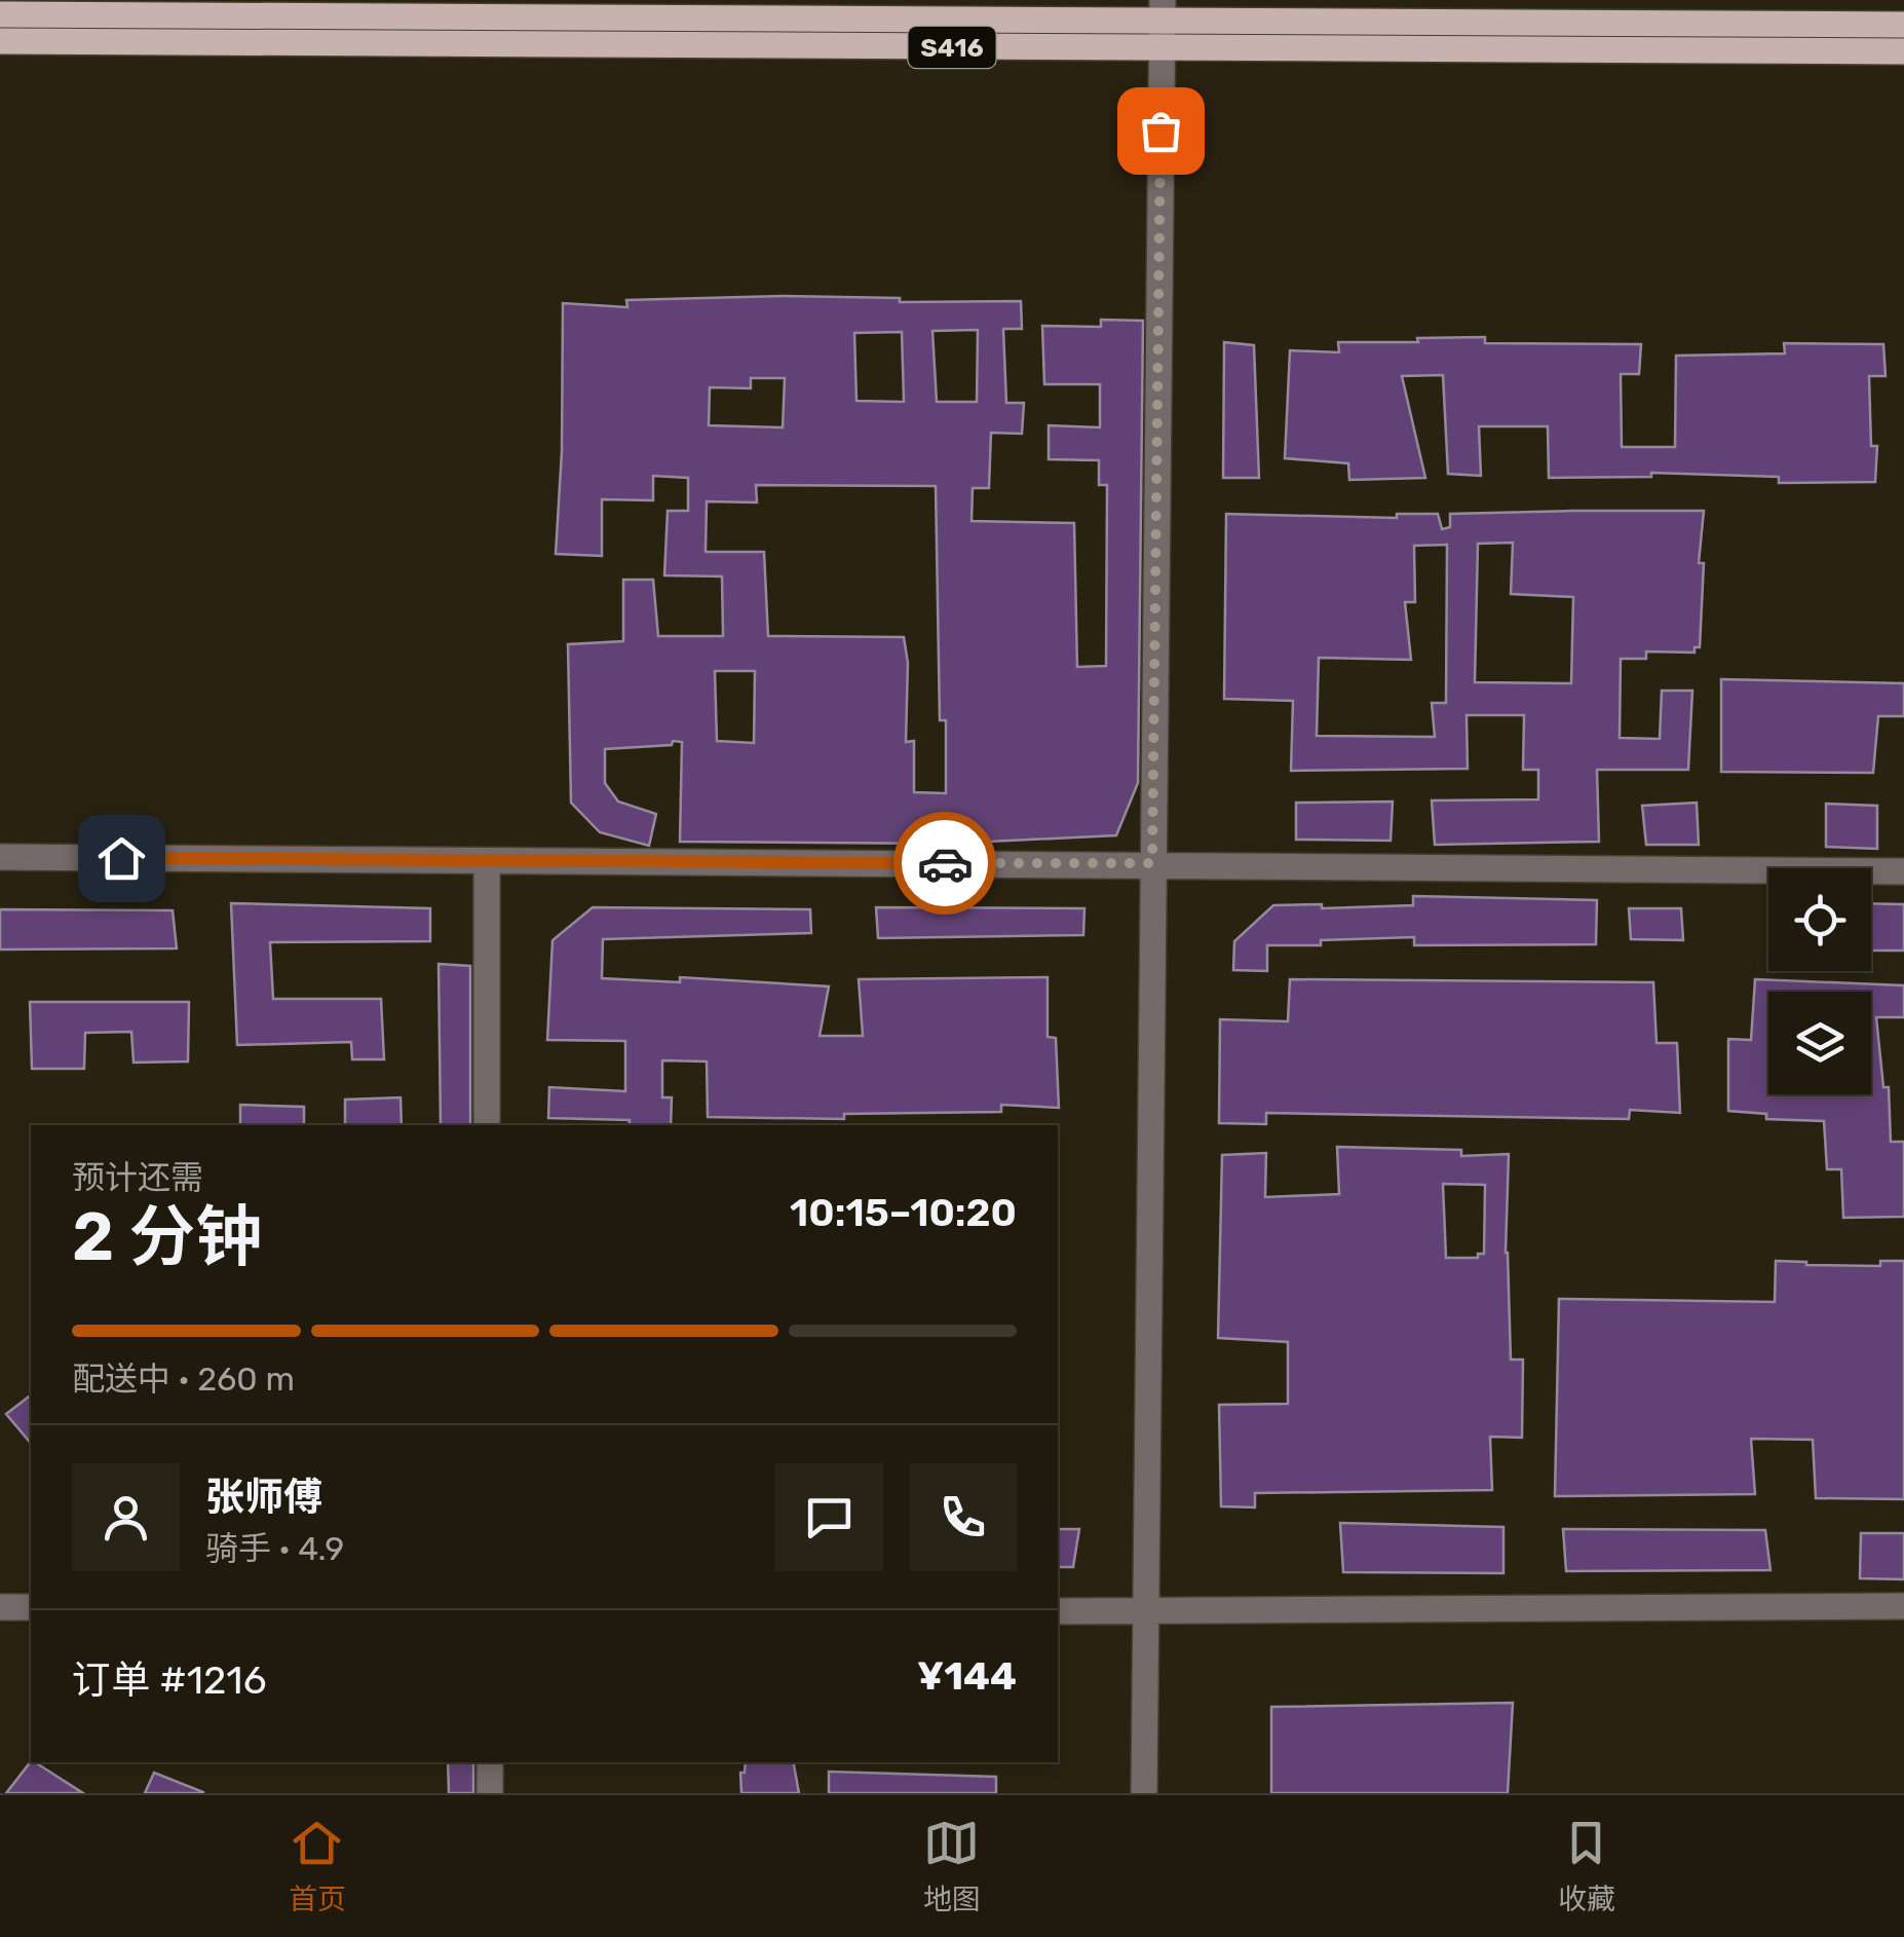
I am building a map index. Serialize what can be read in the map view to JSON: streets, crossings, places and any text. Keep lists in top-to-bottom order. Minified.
{"streets":{"main road":["S416"]},"page":{"heading":["2 分钟","预计还需","10:15–10:20"],"panel":["张师傅","骑手 · 4.9","订单 #1216","¥144"],"bar":"配送中 · 260 m","tabs":["首页","地图","收藏"]}}
